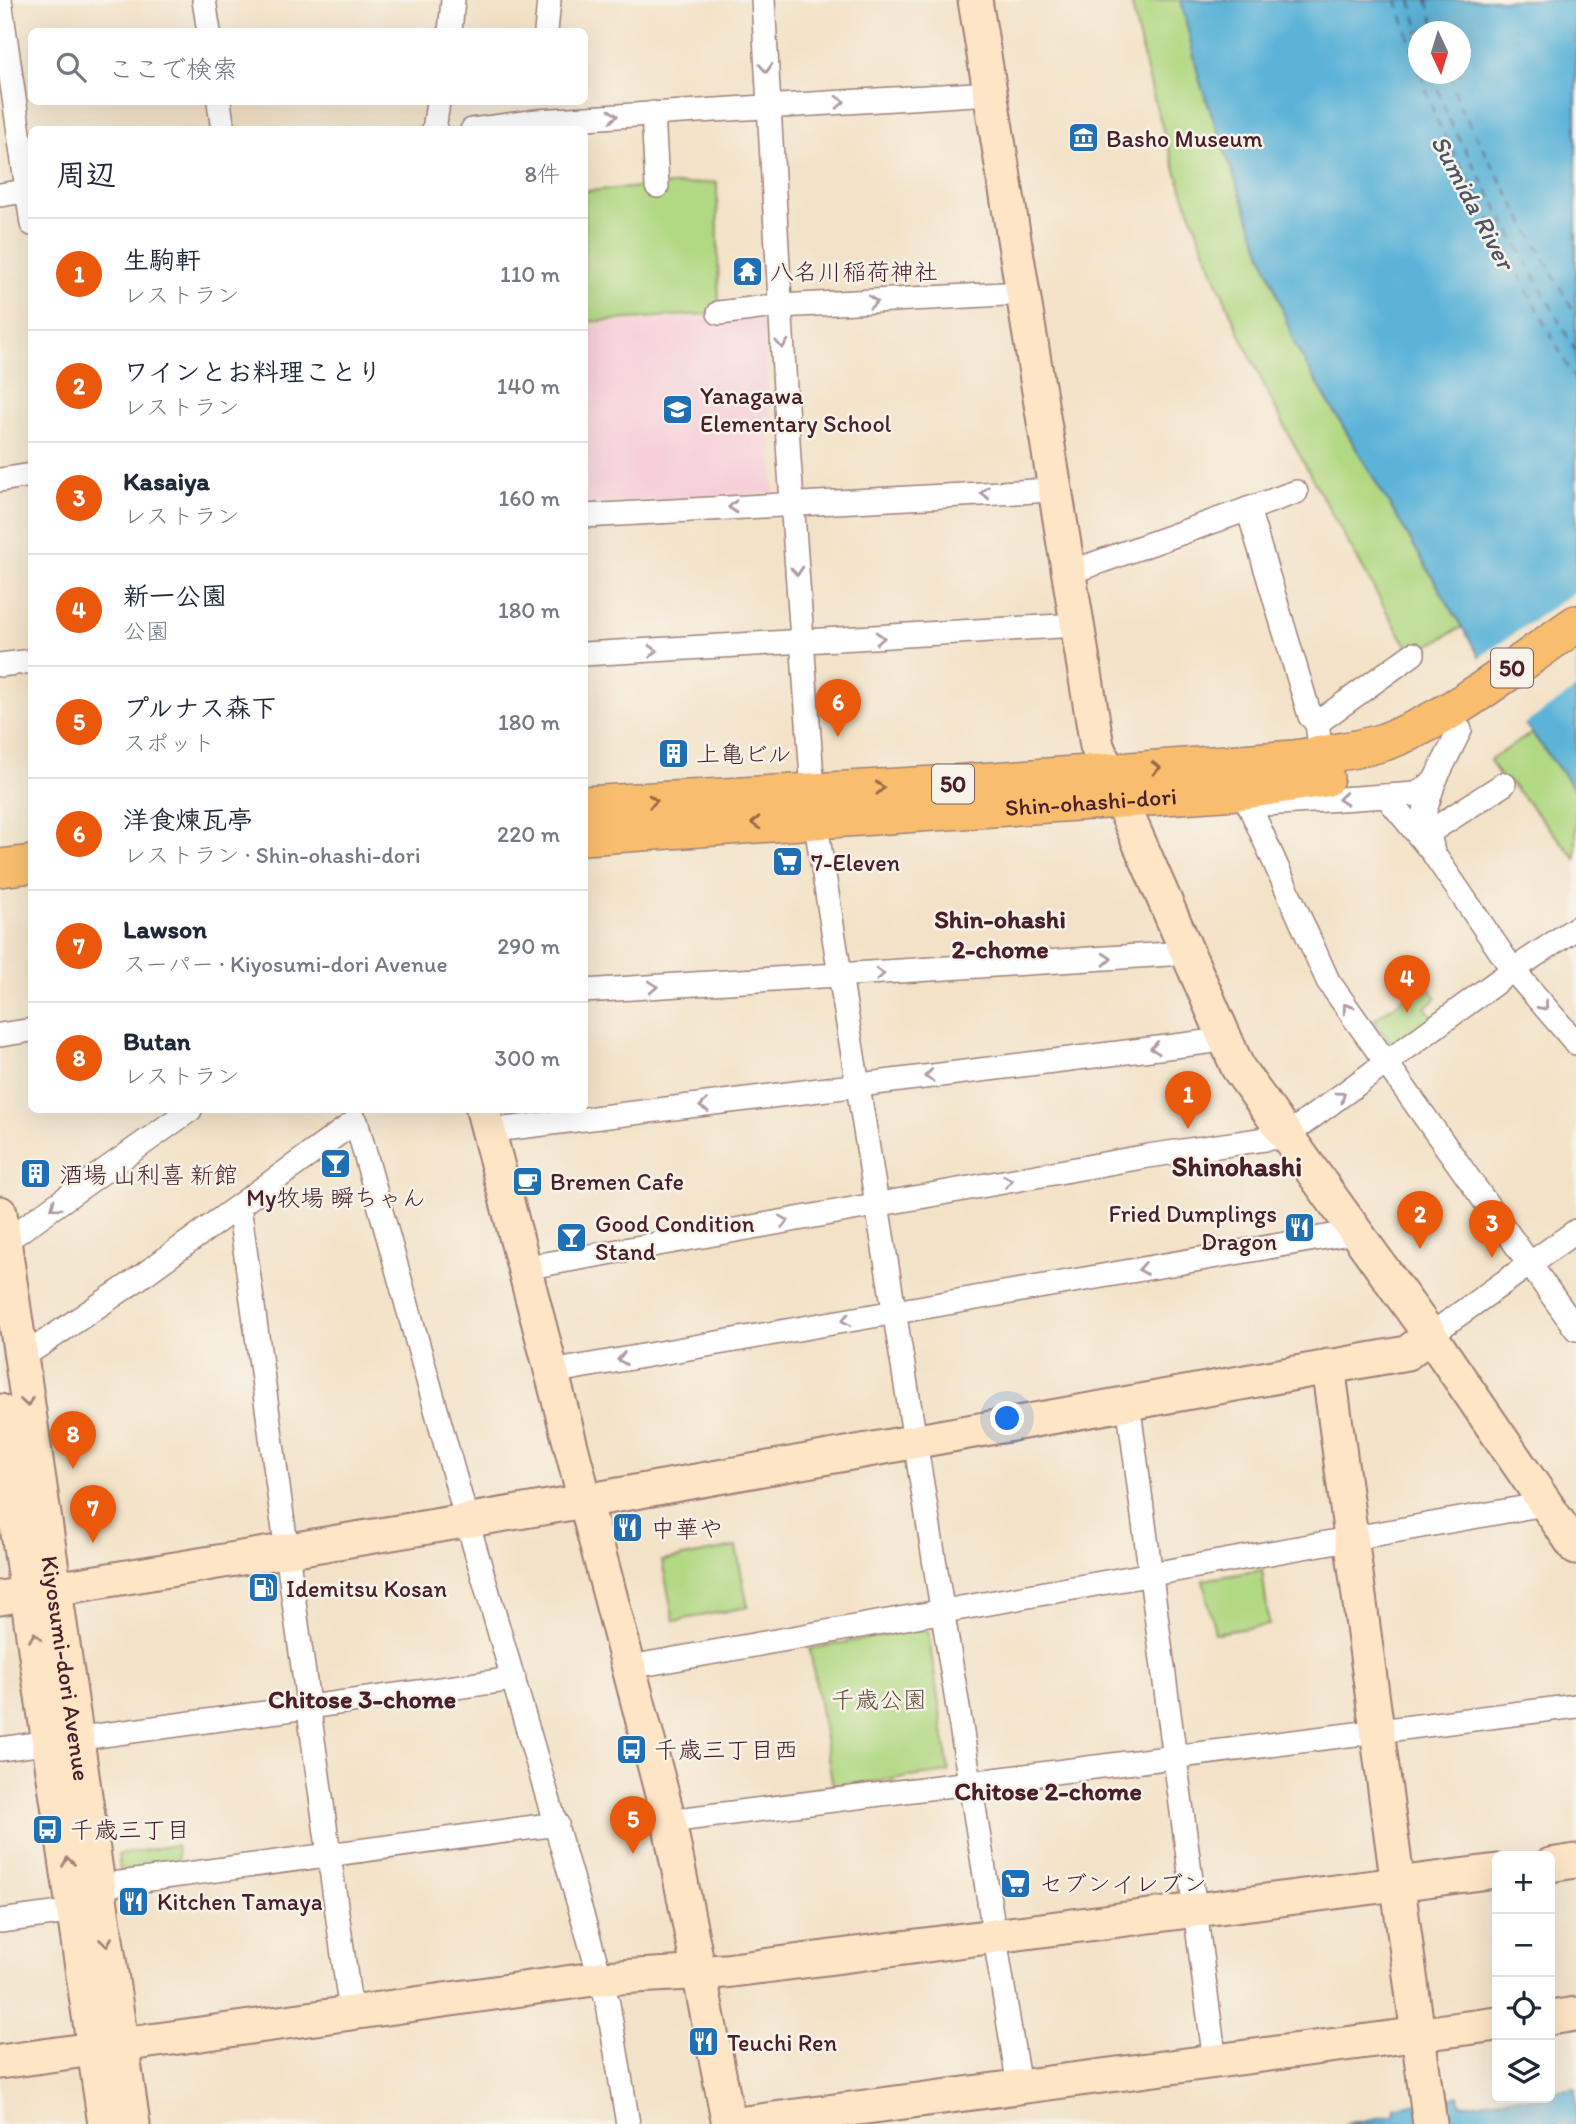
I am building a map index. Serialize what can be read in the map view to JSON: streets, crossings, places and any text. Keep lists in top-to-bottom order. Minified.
{"streets":{"main road":["50","Shin-ohashi-dori"],"street":["Kiyosumi-dori Avenue"]},"crossings":[["50","Shin-ohashi-dori"]],"districts":["Shin-ohashi 2-chome","Shinohashi","Chitose 3-chome","Chitose 2-chome"],"water":["Sumida River"],"parks":["千歳公園"],"places":{"museum":["Basho Museum"],"temple":["八名川稲荷神社"],"school or university":["Yanagawa Elementary School"],"building":["上亀ビル","酒場 山利喜 新館"],"supermarket":["7-Eleven","セブンイレブン"],"bar":["My牧場 瞬ちゃん","Good Condition Stand"],"cafe":["Bremen Cafe"],"restaurant":["Fried Dumplings Dragon","中華や","Kitchen Tamaya","Teuchi Ren"],"fuel station":["Idemitsu Kosan"],"bus stop":["千歳三丁目西","千歳三丁目"]},"north":"bottom","page":{"search":"ここで検索","heading":["周辺","8件"],"list":[{"mark":"1","name":"生駒軒","note":"レストラン","value":"110 m"},{"mark":"2","name":"ワインとお料理ことり","note":"レストラン","value":"140 m"},{"mark":"3","name":"Kasaiya","note":"レストラン","value":"160 m"},{"mark":"4","name":"新一公園","note":"公園","value":"180 m"},{"mark":"5","name":"プルナス森下","note":"スポット","value":"180 m"},{"mark":"6","name":"洋食煉瓦亭","note":"レストラン · Shin-ohashi-dori","value":"220 m"},{"mark":"7","name":"Lawson","note":"スーパー · Kiyosumi-dori Avenue","value":"290 m"},{"mark":"8","name":"Butan","note":"レストラン","value":"300 m"}],"pins":["6","4","1","2","3","8","7","5"],"map_buttons":["+","−"]}}
